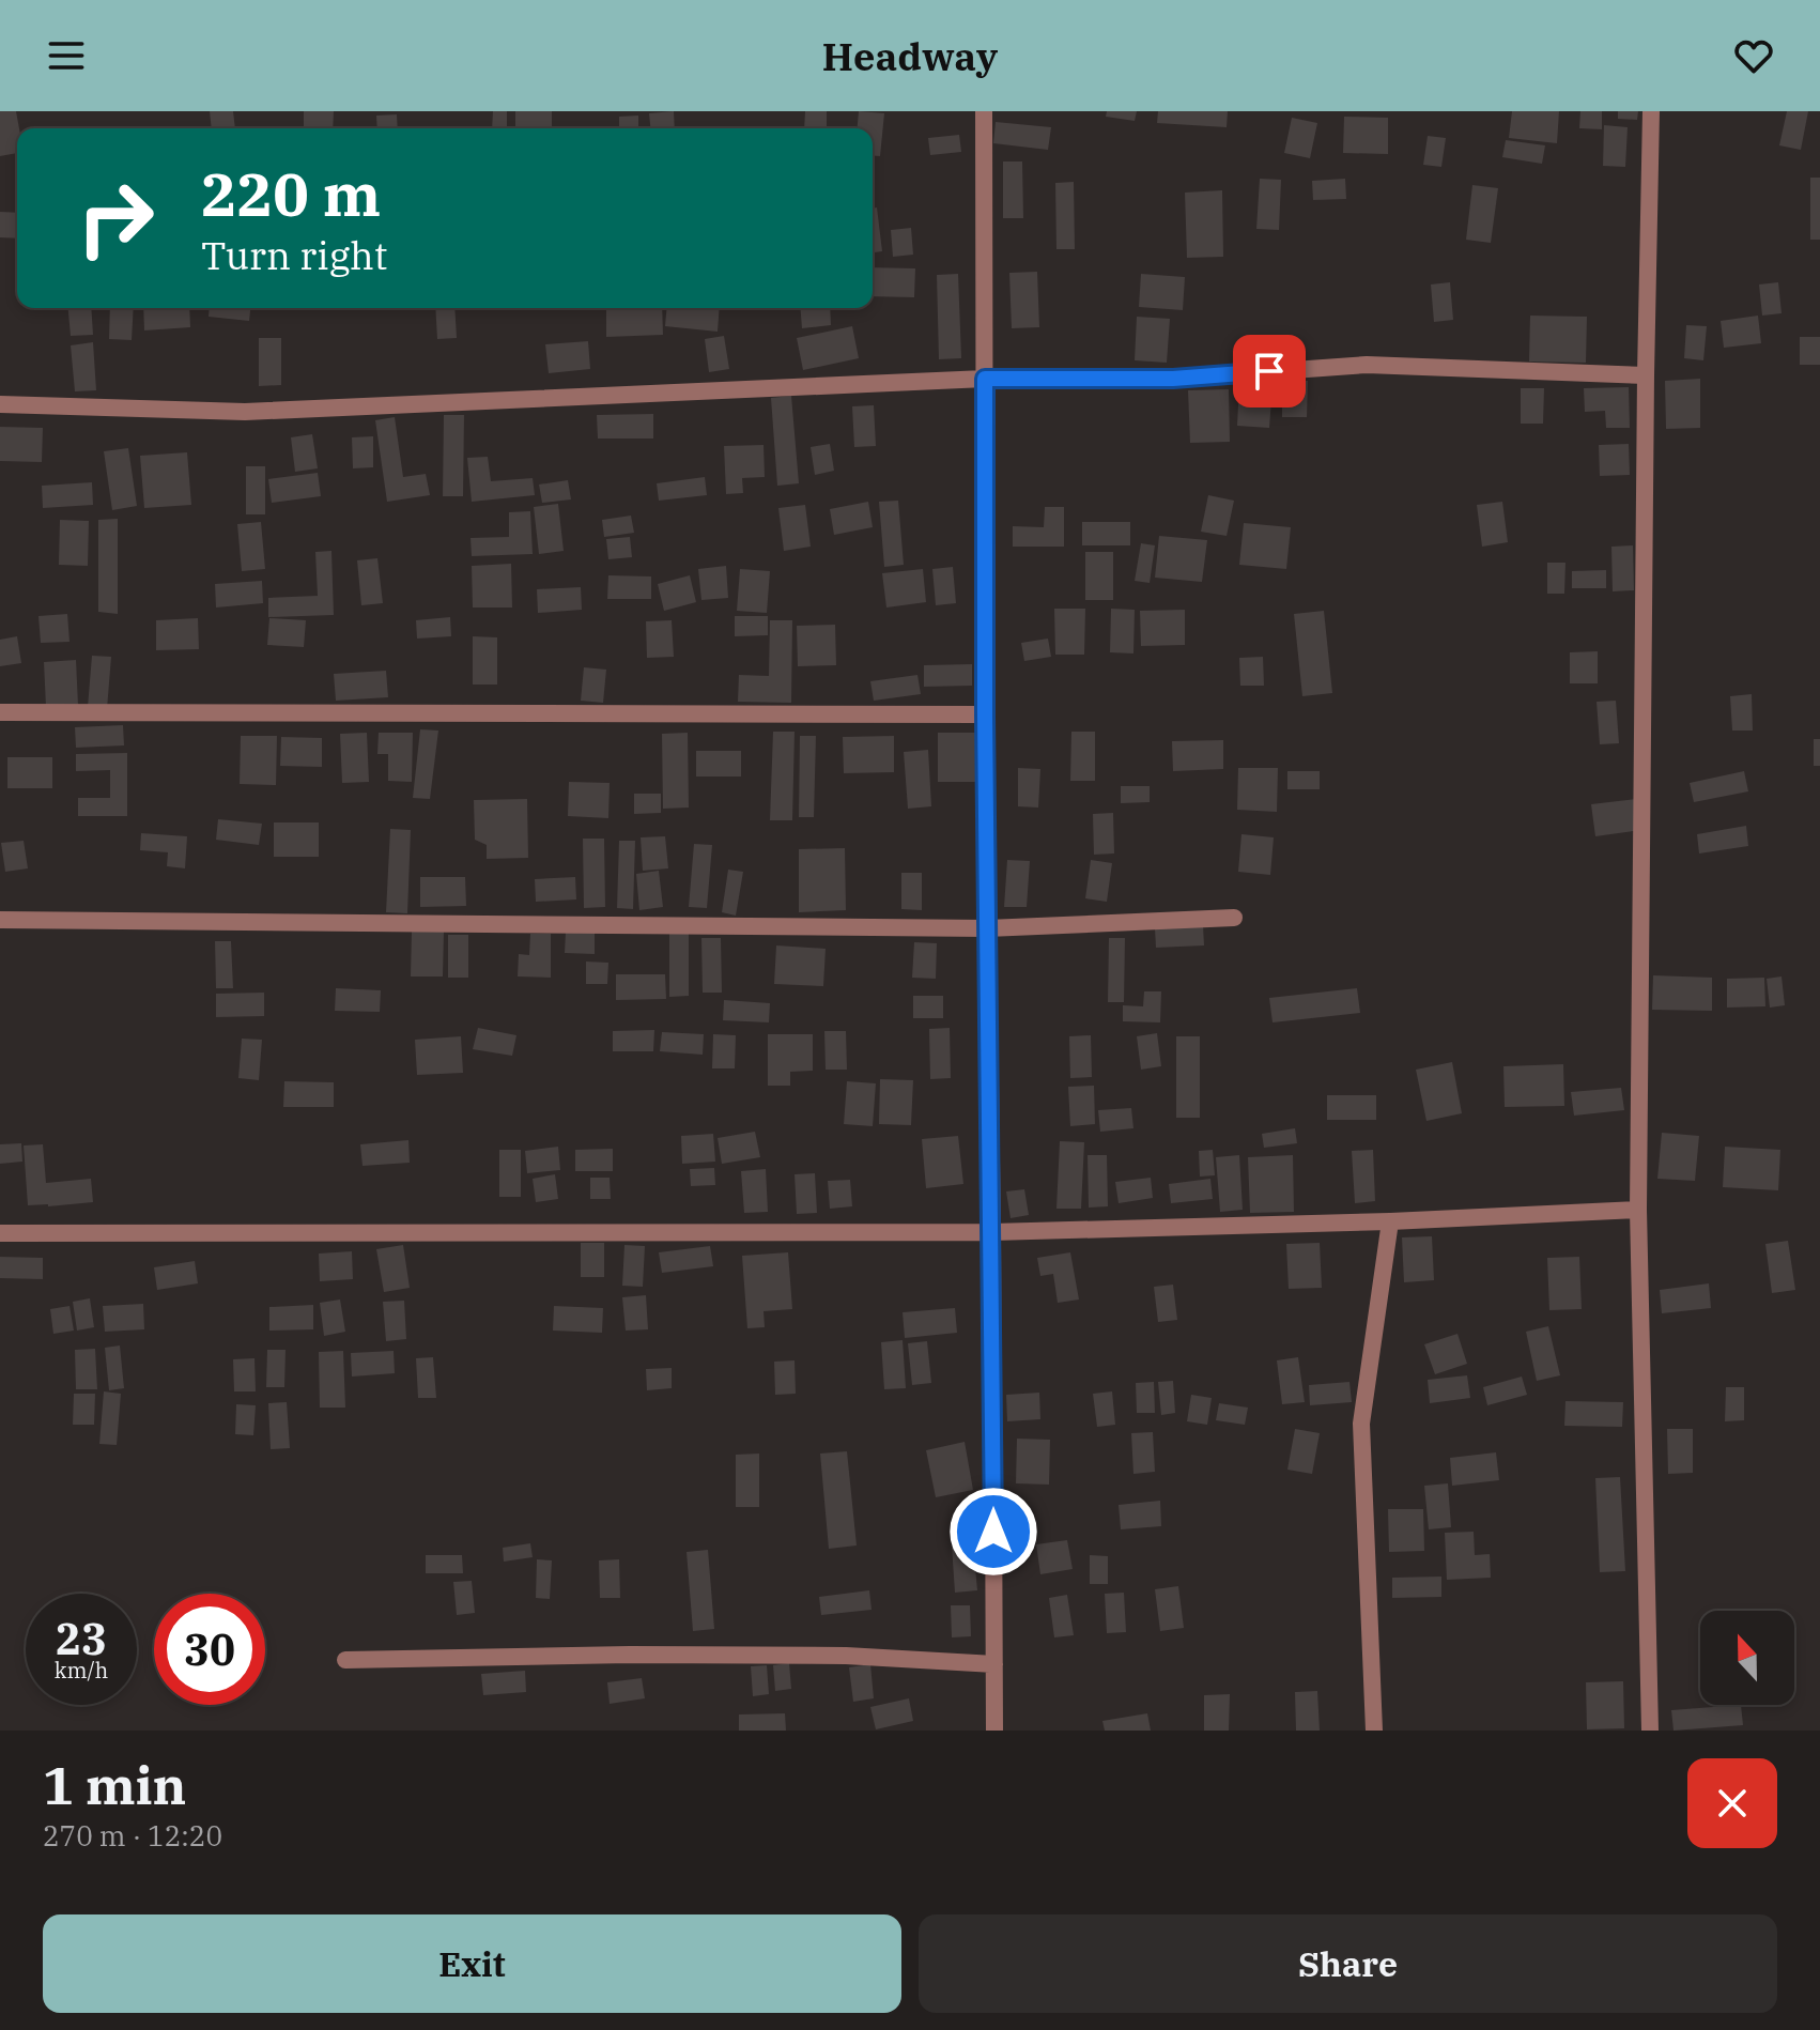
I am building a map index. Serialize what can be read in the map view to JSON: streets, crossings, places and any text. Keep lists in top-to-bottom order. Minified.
{"north":"top","page":{"header":"Headway","turn":["220 m","Turn right"],"speed":"23 km/h","limit":"30","heading":["1 min","270 m · 12:20"],"buttons":["Exit","Share"]}}
